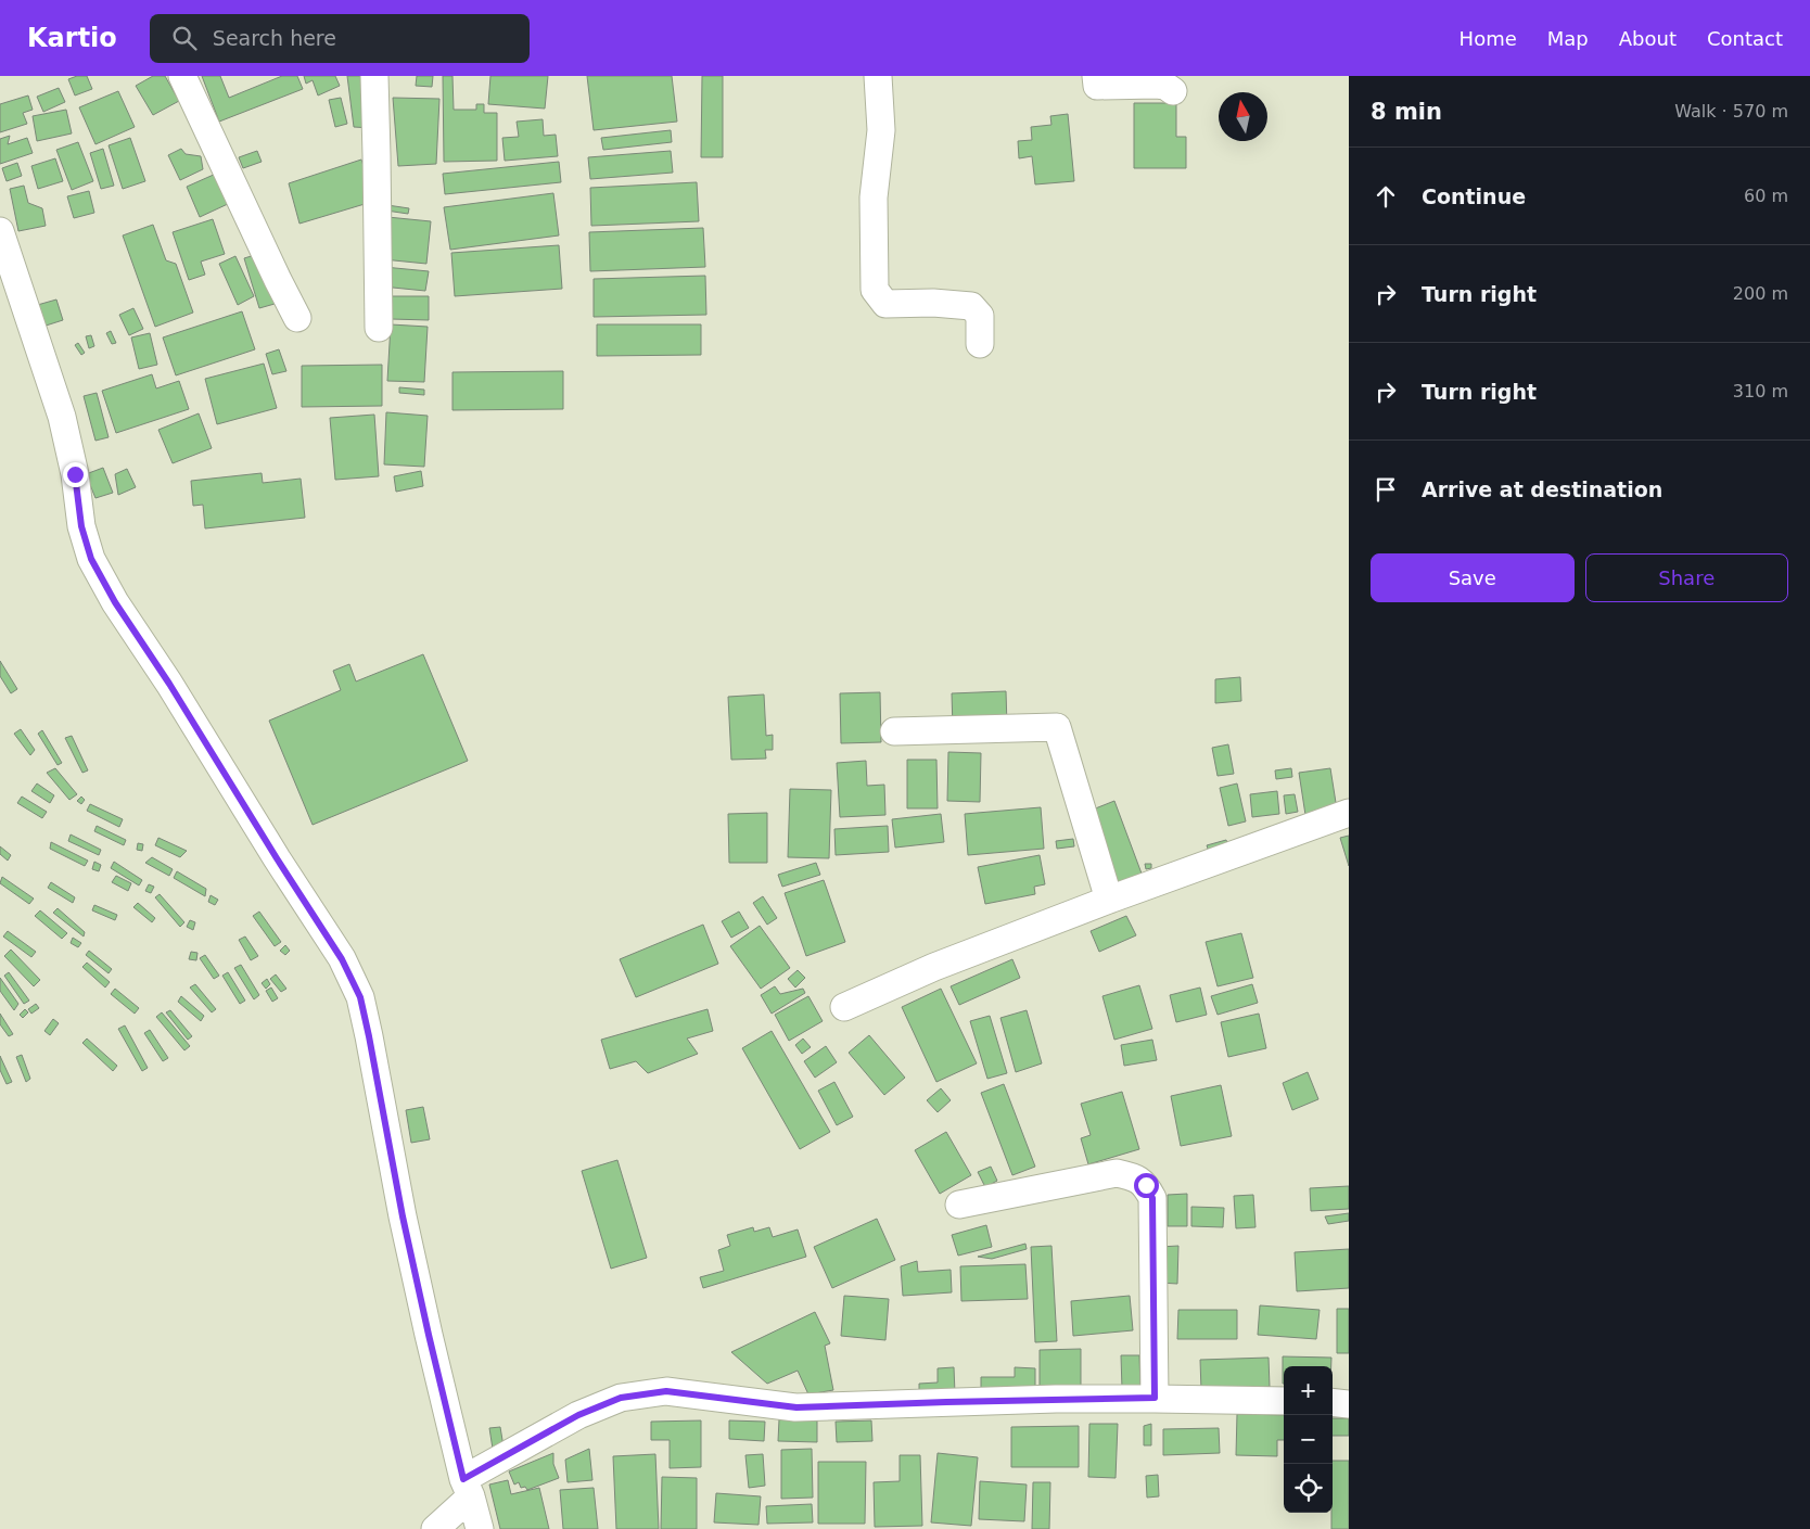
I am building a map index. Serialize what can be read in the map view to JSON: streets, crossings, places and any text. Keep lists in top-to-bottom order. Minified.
{"north":"top","page":{"header":"Kartio","search":"Search here","nav":["Home","Map","About","Contact"],"heading":["8 min","Walk · 570 m"],"list":[["Continue","60 m"],["Turn right","200 m"],["Turn right","310 m"],"Arrive at destination"],"buttons":["Save","Share"],"map_buttons":["+","−"]}}
